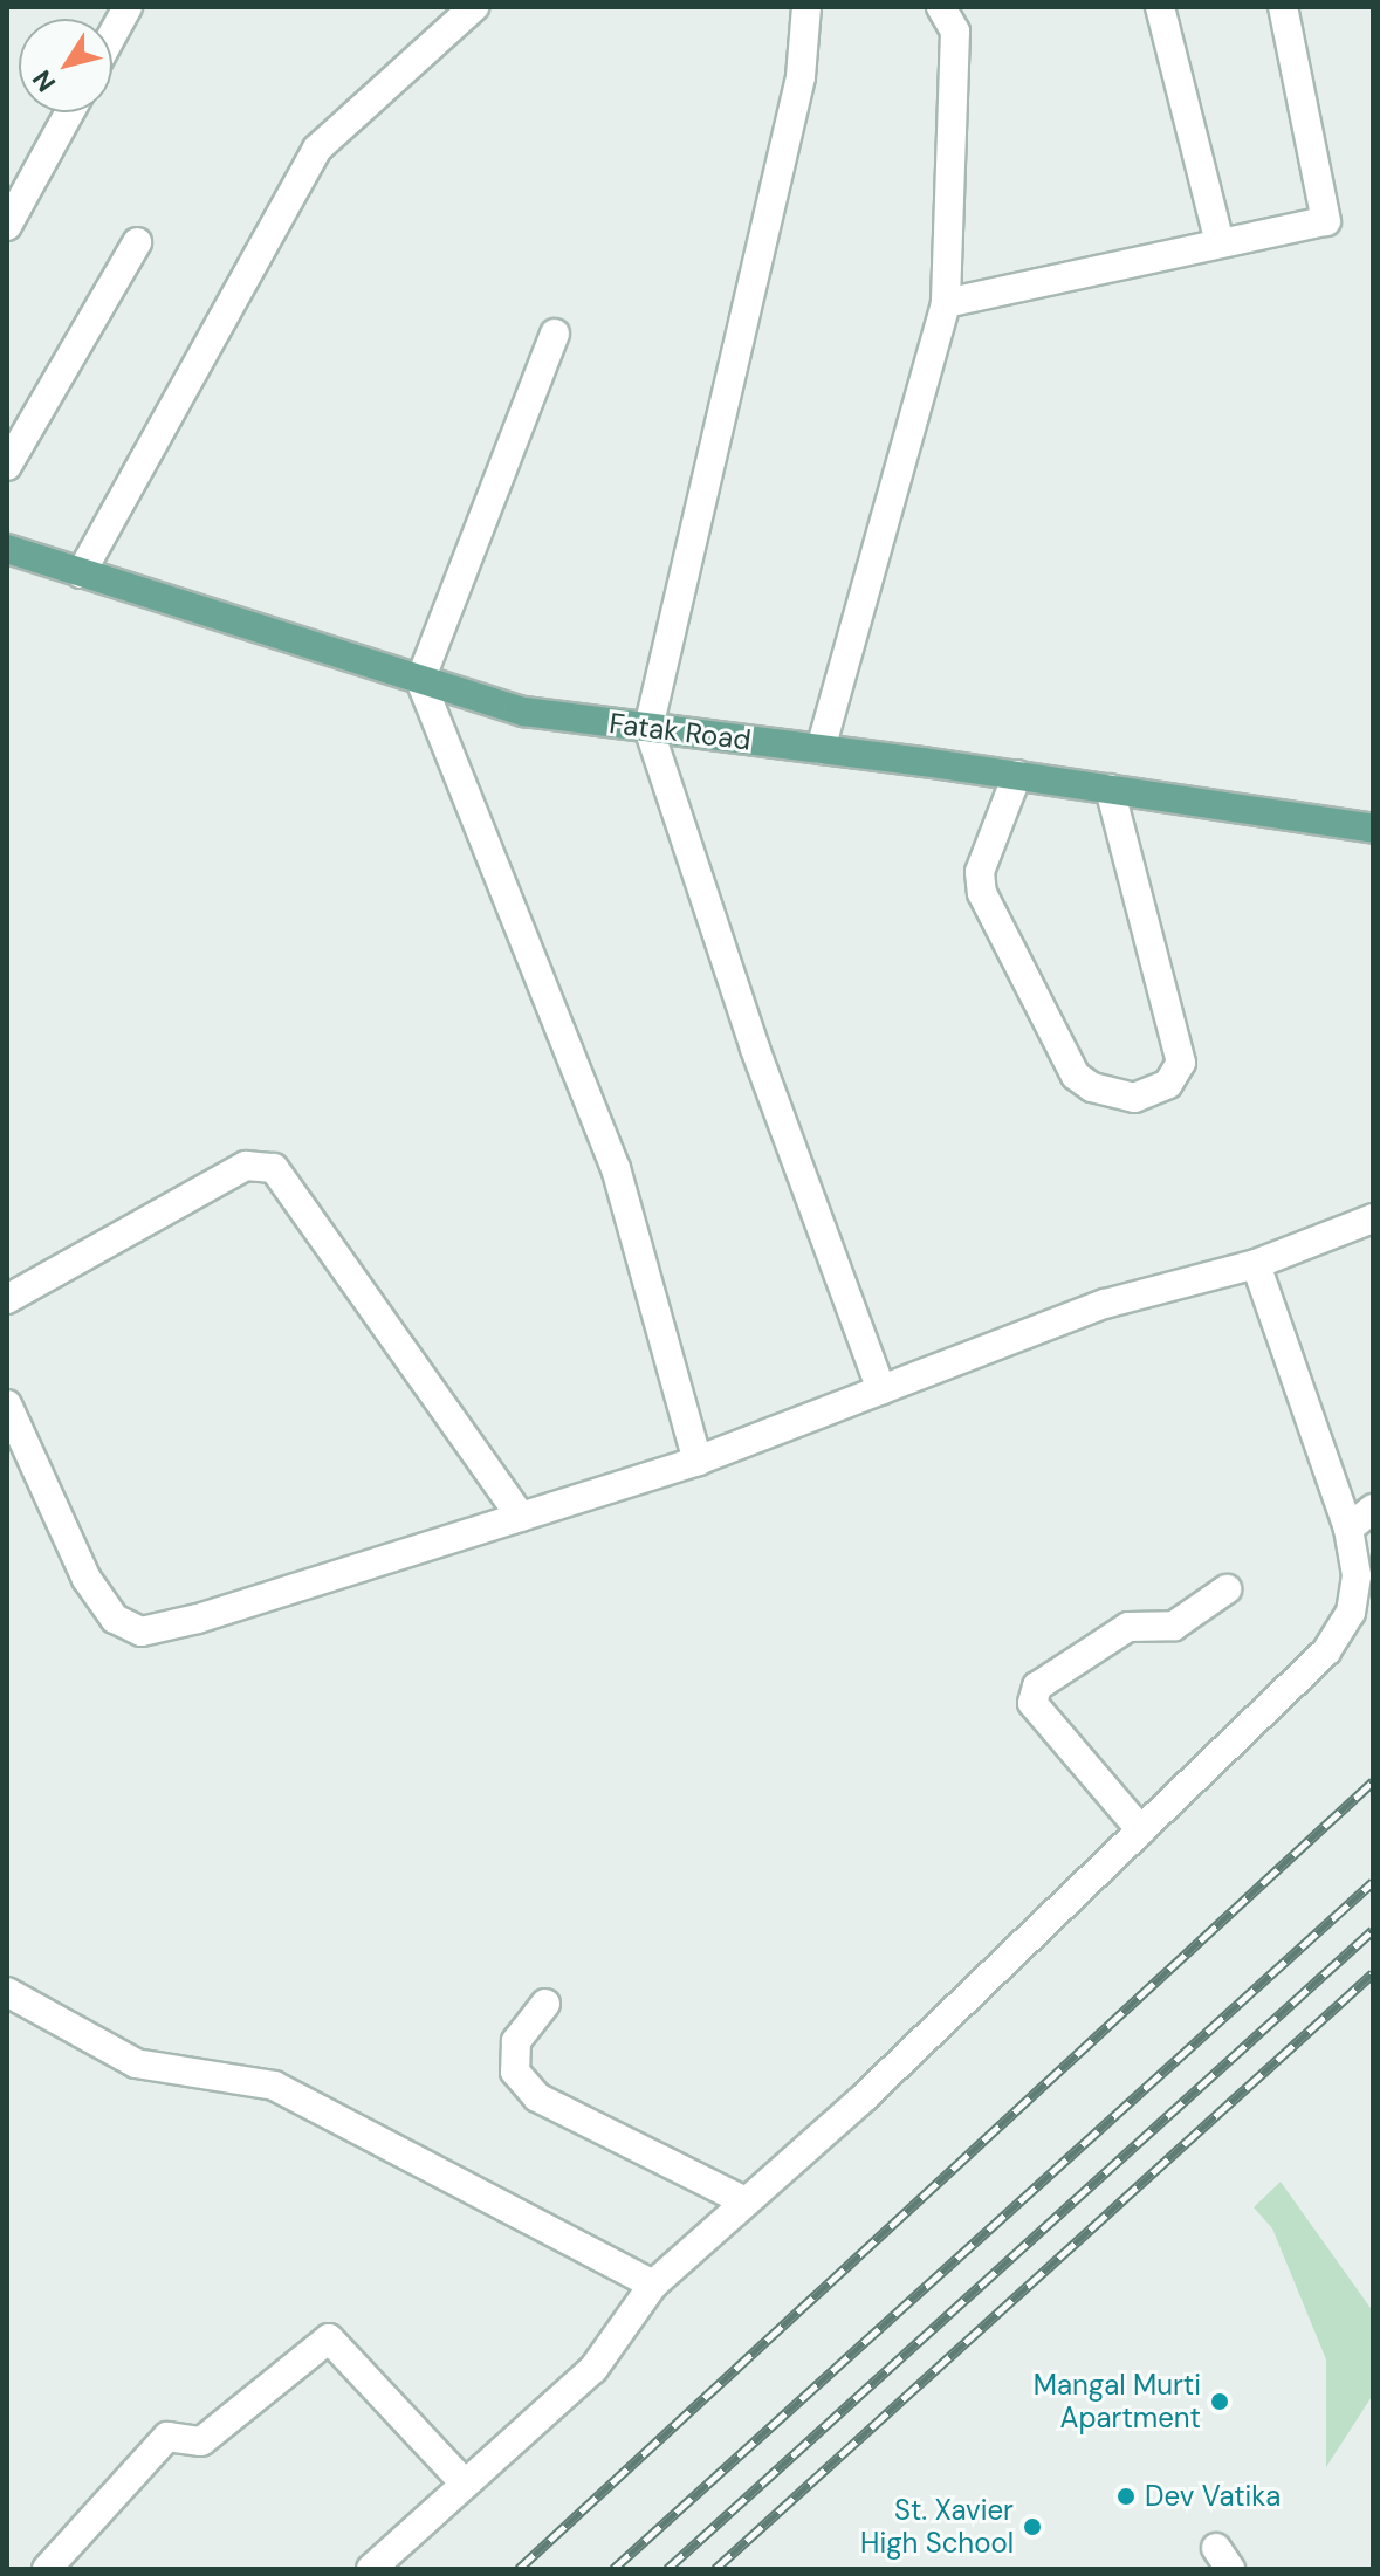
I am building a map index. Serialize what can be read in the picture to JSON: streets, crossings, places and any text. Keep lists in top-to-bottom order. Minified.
{"streets":{"main road":["Fatak Road"]},"places":["Mangal Murti Apartment","Dev Vatika","St. Xavier High School"],"north":"bottom left"}
